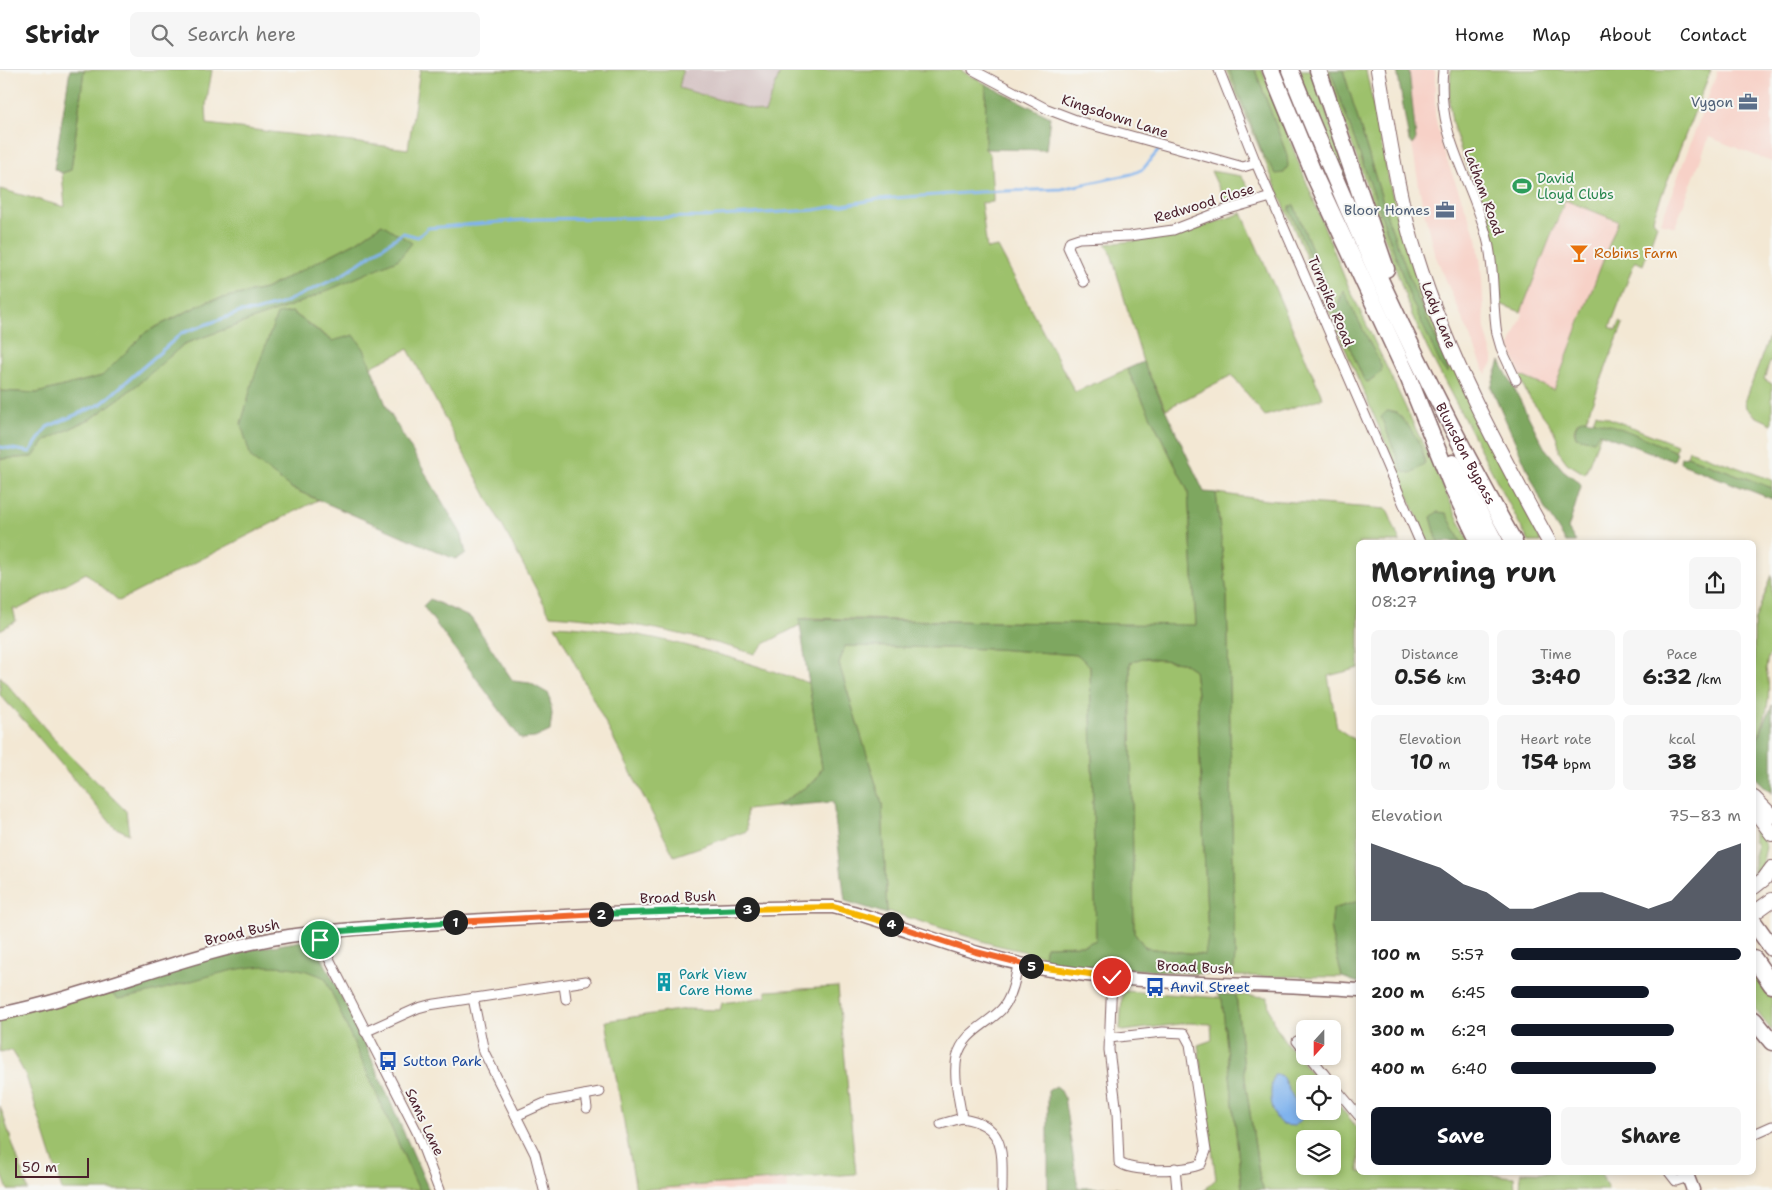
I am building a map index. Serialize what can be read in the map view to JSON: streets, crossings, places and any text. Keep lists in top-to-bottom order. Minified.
{"streets":{"highway":["Blunsdon Bypass"],"main road":["Lady Lane","Broad Bush"],"street":["Kingsdown Lane","Latham Road","Redwood Close","Turnpike Road","Sams Lane"]},"crossings":[["Kingsdown Lane","Turnpike Road"],["Redwood Close","Turnpike Road"],["Broad Bush","Sams Lane"]],"places":{"office":["Vygon","Bloor Homes"],"sports":["David Lloyd Clubs"],"bar":["Robins Farm"],"building":["Park View Care Home"],"bus stop":["Anvil Street","Sutton Park"]},"scale_bar":"50 m","north":"bottom","page":{"header":"Stridr","search":"Search here","nav":["Home","Map","About","Contact"],"heading":["Morning run","08:27"],"stats":[["Distance","0.56 km"],["Time","3:40"],["Pace","6:32 /km"],["Elevation","10 m"],["Heart rate","154 bpm"],["kcal","38"]],"chart":["Elevation","75–83 m"],"pins":["3","2","1","4","5"],"list":[{"name":"100 m","note":"5:57"},{"name":"200 m","note":"6:45"},{"name":"300 m","note":"6:29"},{"name":"400 m","note":"6:40"}],"buttons":["Save","Share"],"scale":"50 m"}}
